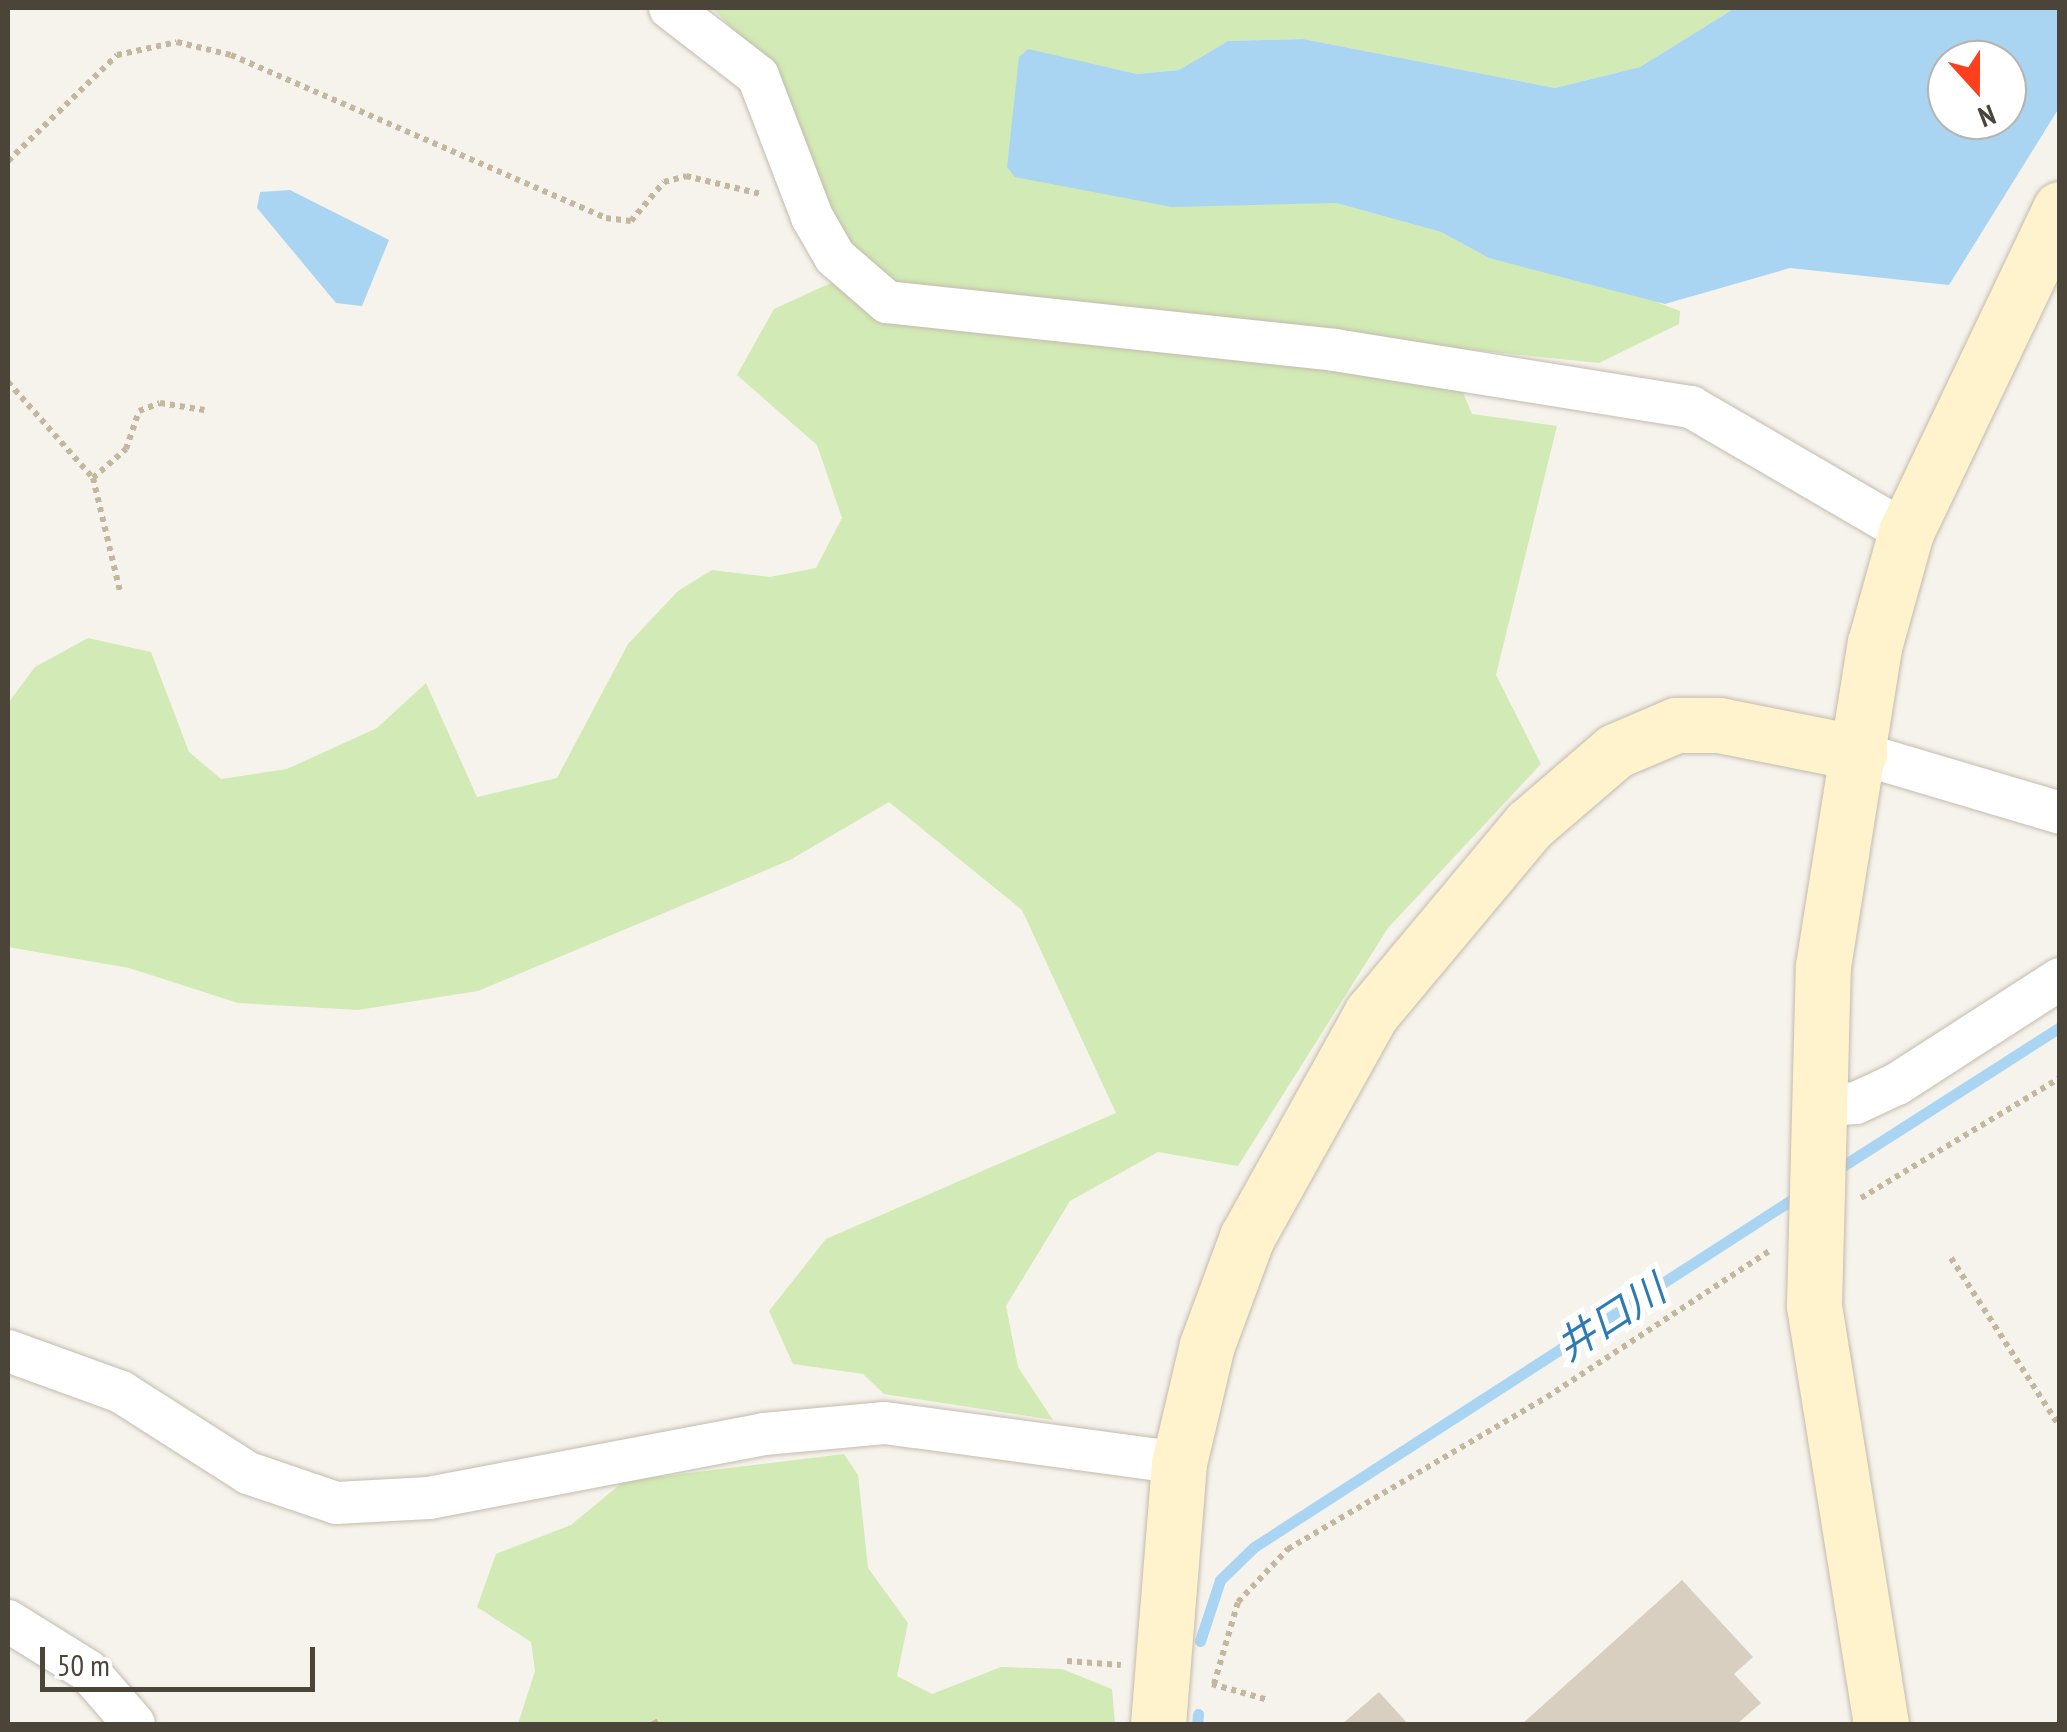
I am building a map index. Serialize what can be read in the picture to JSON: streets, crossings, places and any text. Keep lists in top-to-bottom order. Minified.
{"water":["井口川"],"scale_bar":"50 m","north":"bottom"}
